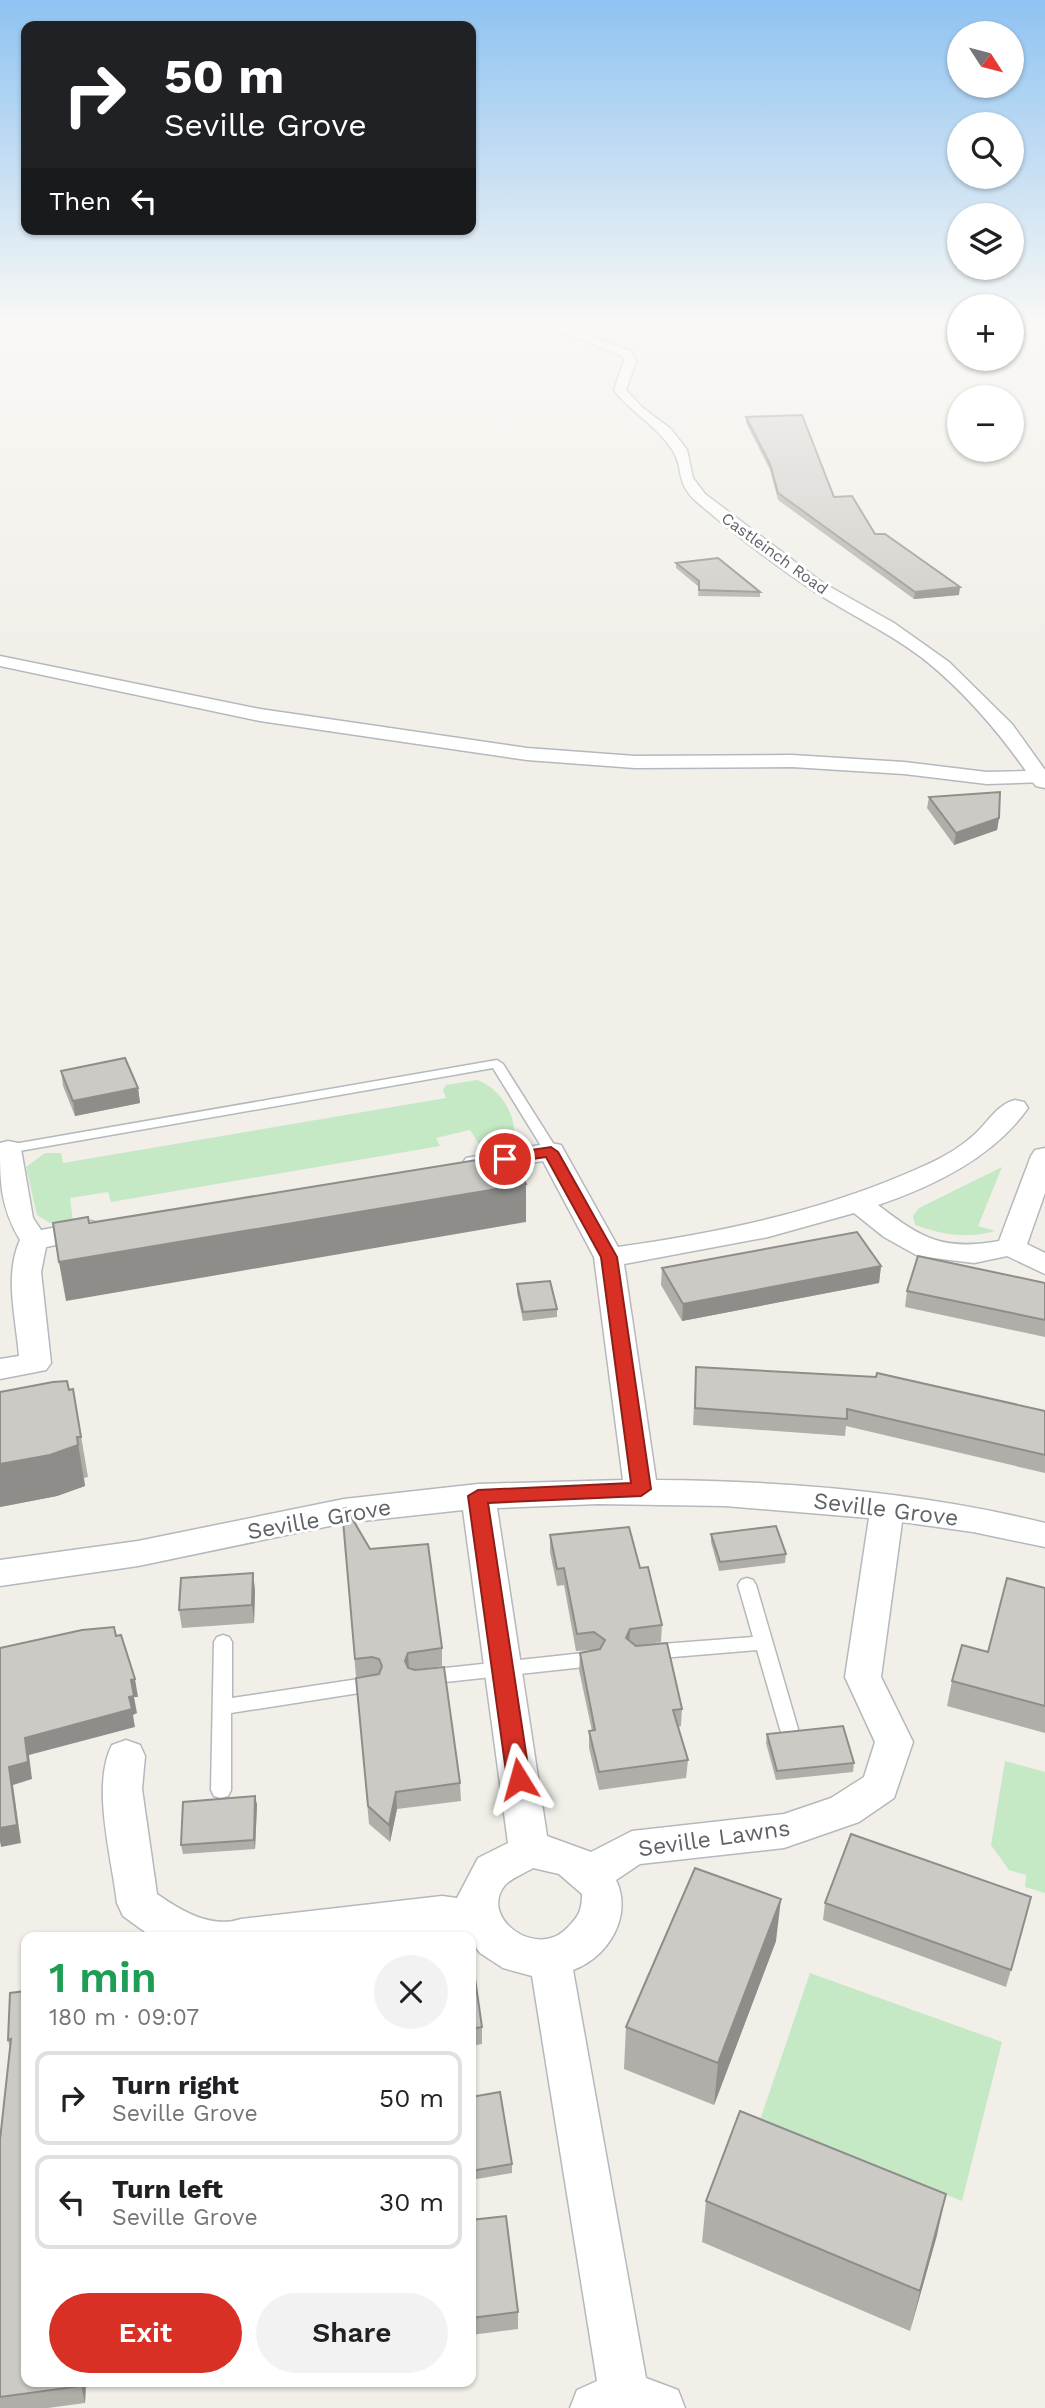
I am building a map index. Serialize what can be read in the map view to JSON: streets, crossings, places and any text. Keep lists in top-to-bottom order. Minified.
{"streets":{"street":["Castleinch Road","Seville Grove","Seville Lawns"]},"crossings":[["Seville Grove","Seville Lawns"]],"north":"bottom right","page":{"map_buttons":["+","−"],"turn":["50 m","Seville Grove"],"then":"Then","heading":["1 min","180 m · 09:07"],"list":[{"name":"Turn right","note":"Seville Grove","value":"50 m"},{"name":"Turn left","note":"Seville Grove","value":"30 m"}],"buttons":["Exit","Share"]}}
